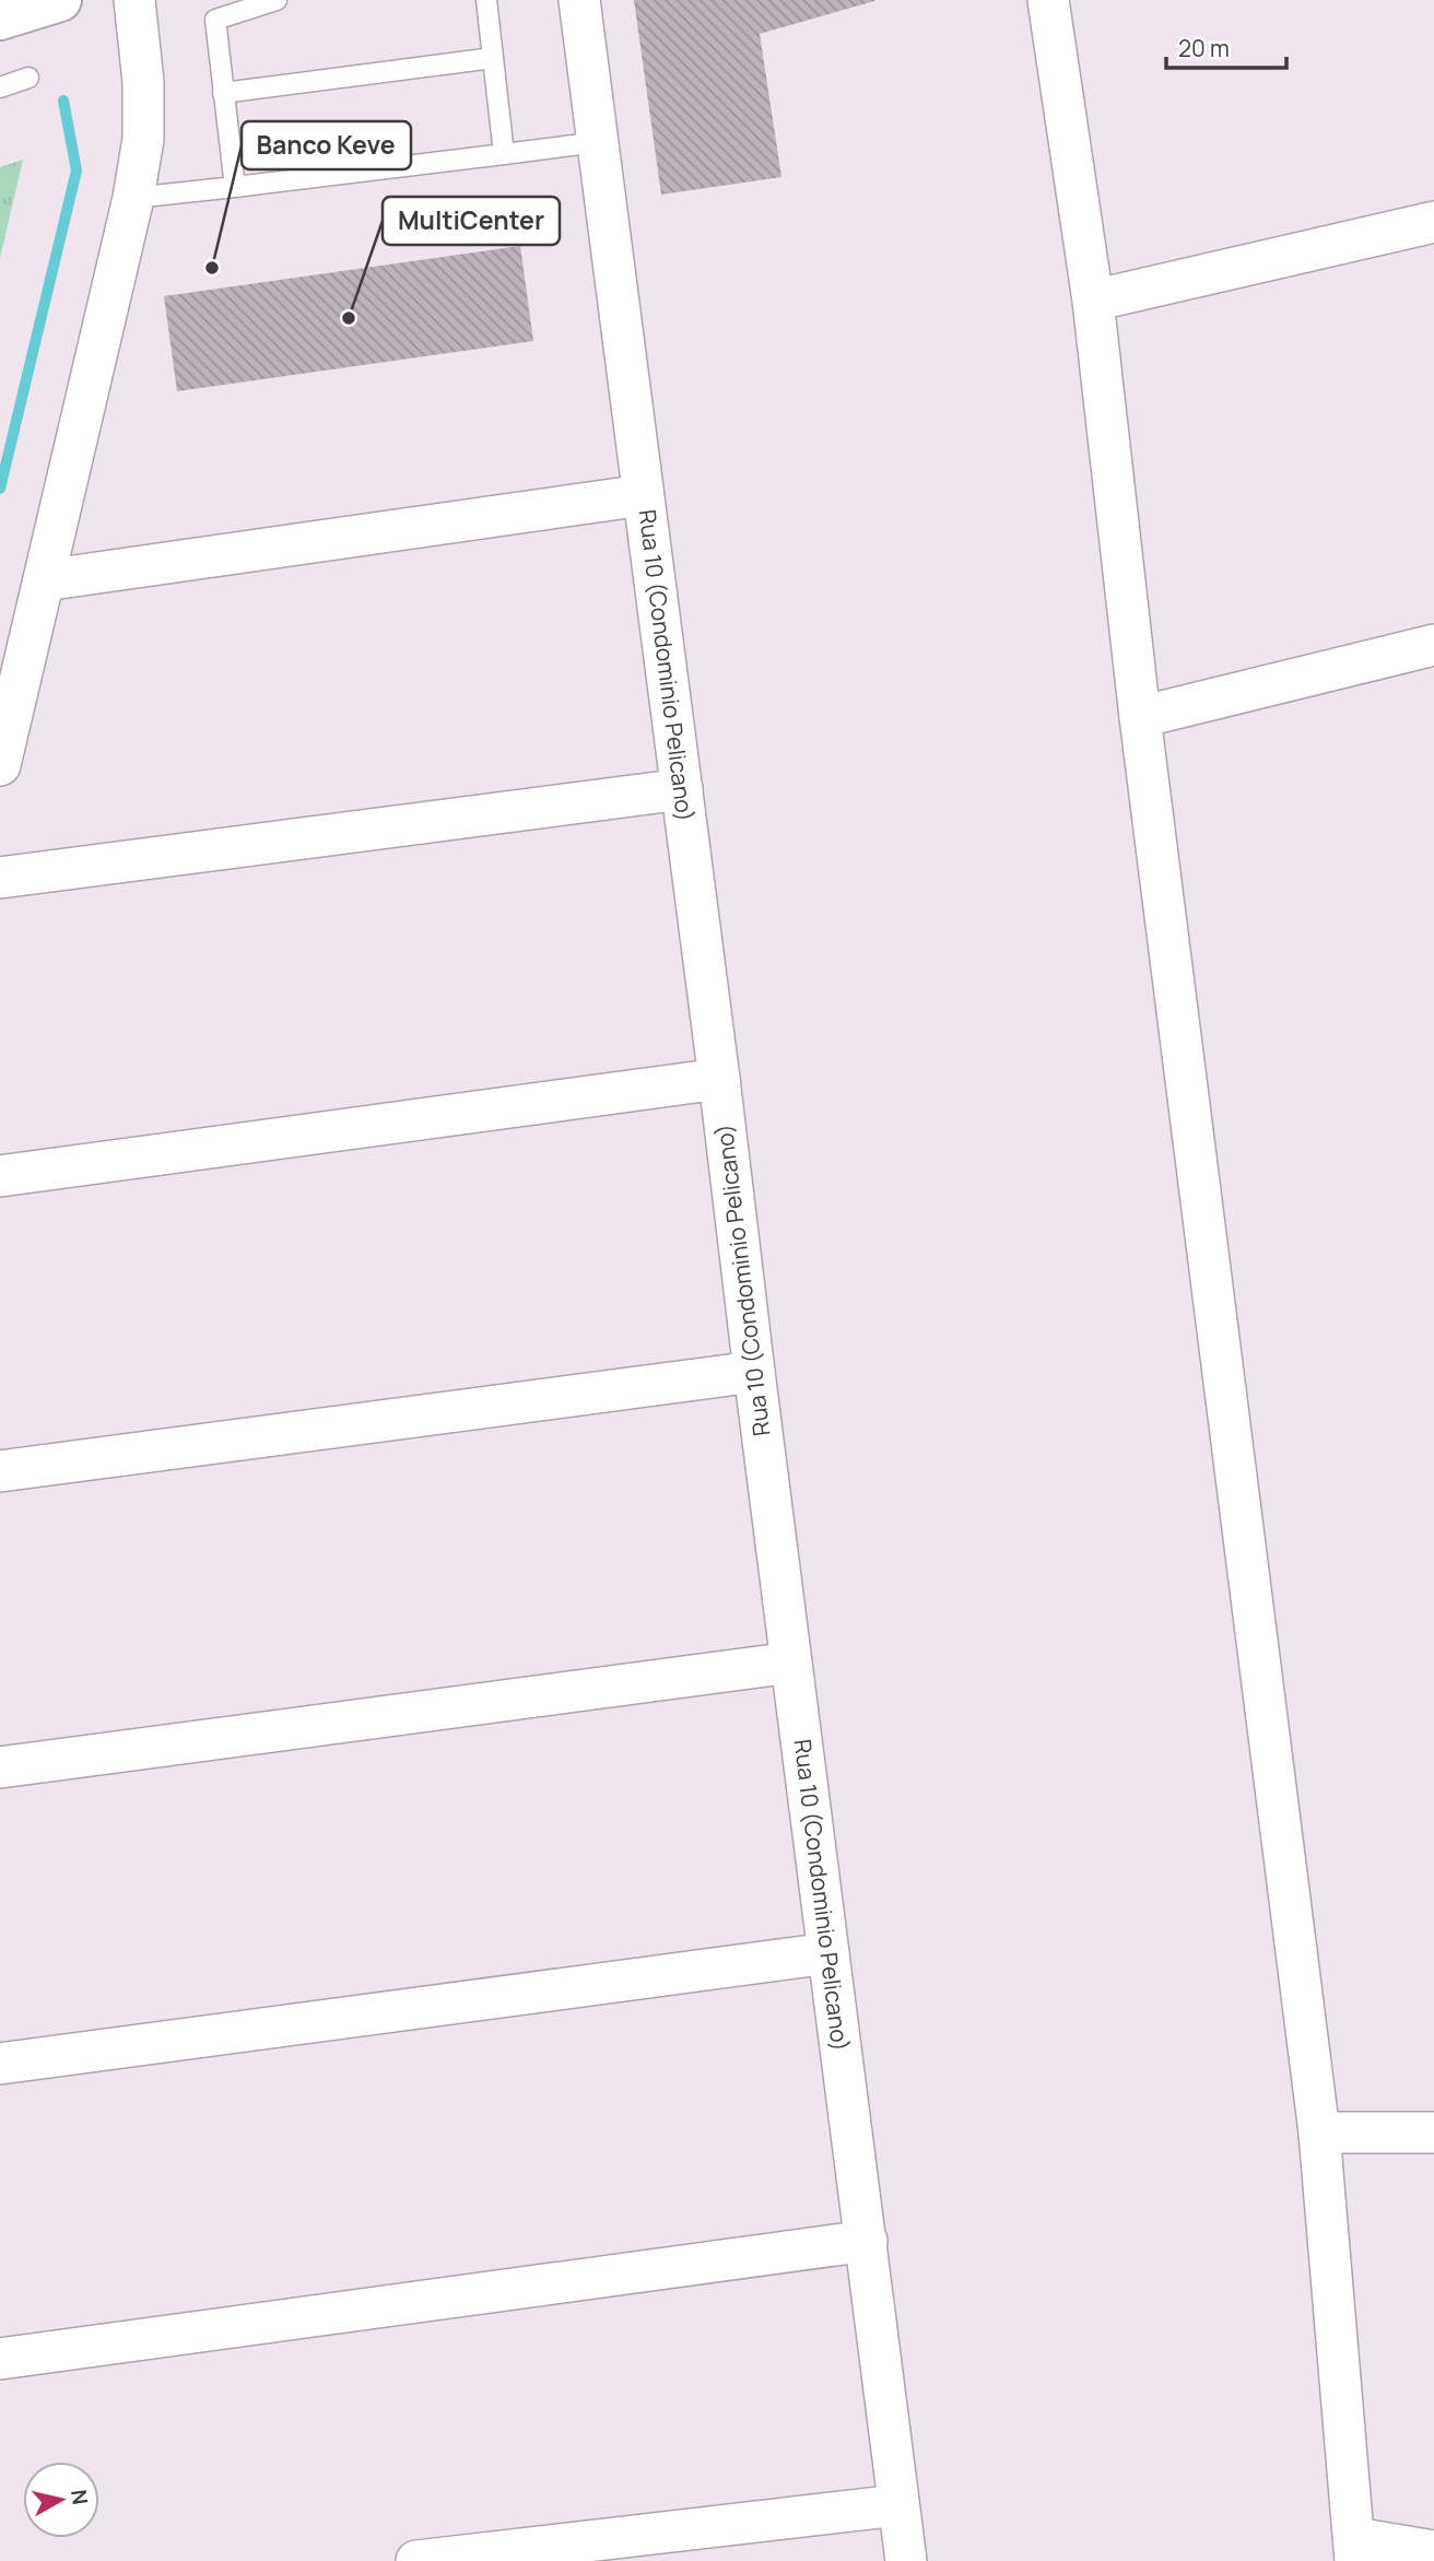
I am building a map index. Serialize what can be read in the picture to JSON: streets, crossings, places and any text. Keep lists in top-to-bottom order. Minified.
{"streets":{"street":["Rua 10 (Condominio Pelicano)"]},"places":["Banco Keve","MultiCenter"],"scale_bar":"20 m","north":"right"}
